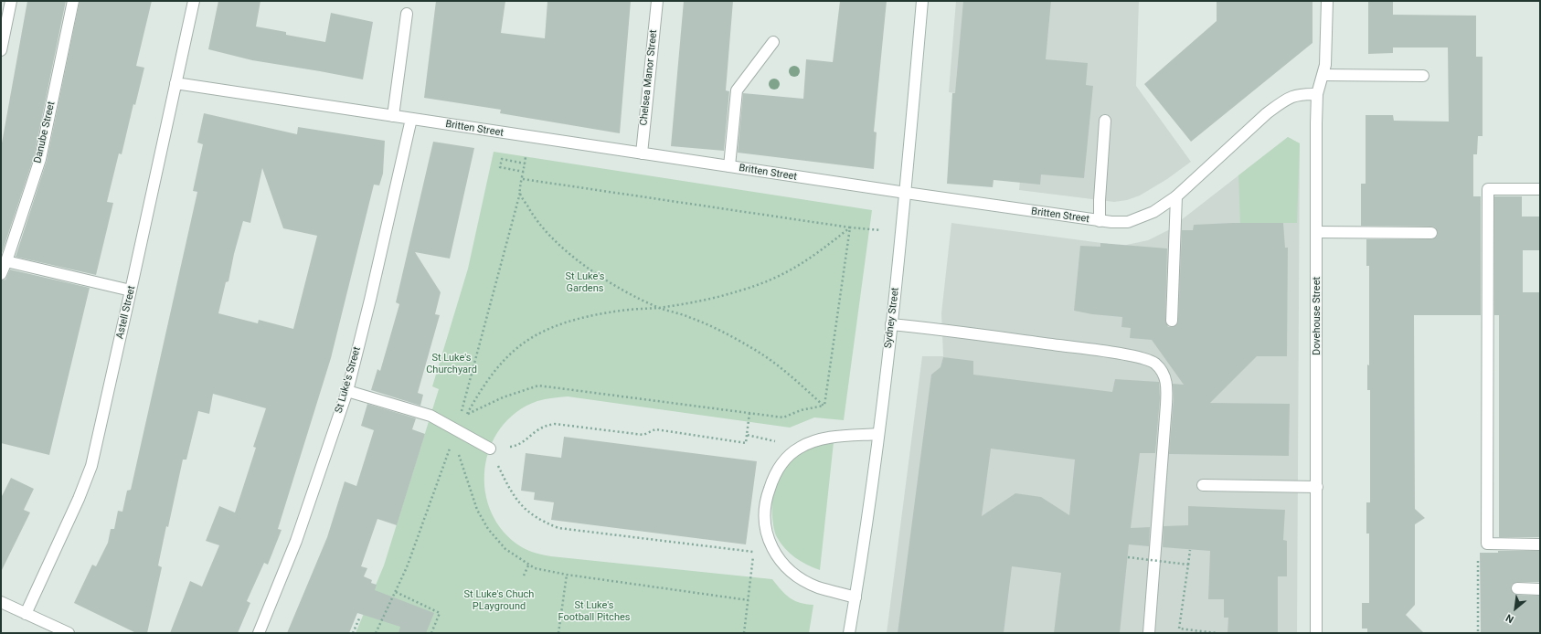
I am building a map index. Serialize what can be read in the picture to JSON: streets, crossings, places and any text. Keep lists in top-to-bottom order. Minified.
{"streets":{"street":["Chelsea Manor Street","Britten Street","Danube Street","Astell Street","Dovehouse Street","Sydney Street","St Luke's Street"]},"crossings":[["Chelsea Manor Street","Britten Street"],["Britten Street","Astell Street"],["Britten Street","Dovehouse Street"],["Britten Street","Sydney Street"],["Britten Street","St Luke's Street"]],"parks":["St Luke's Gardens","St Luke's Churchyard","St Luke's Chuch PLayground","St Luke's Football Pitches"],"north":"bottom left"}
